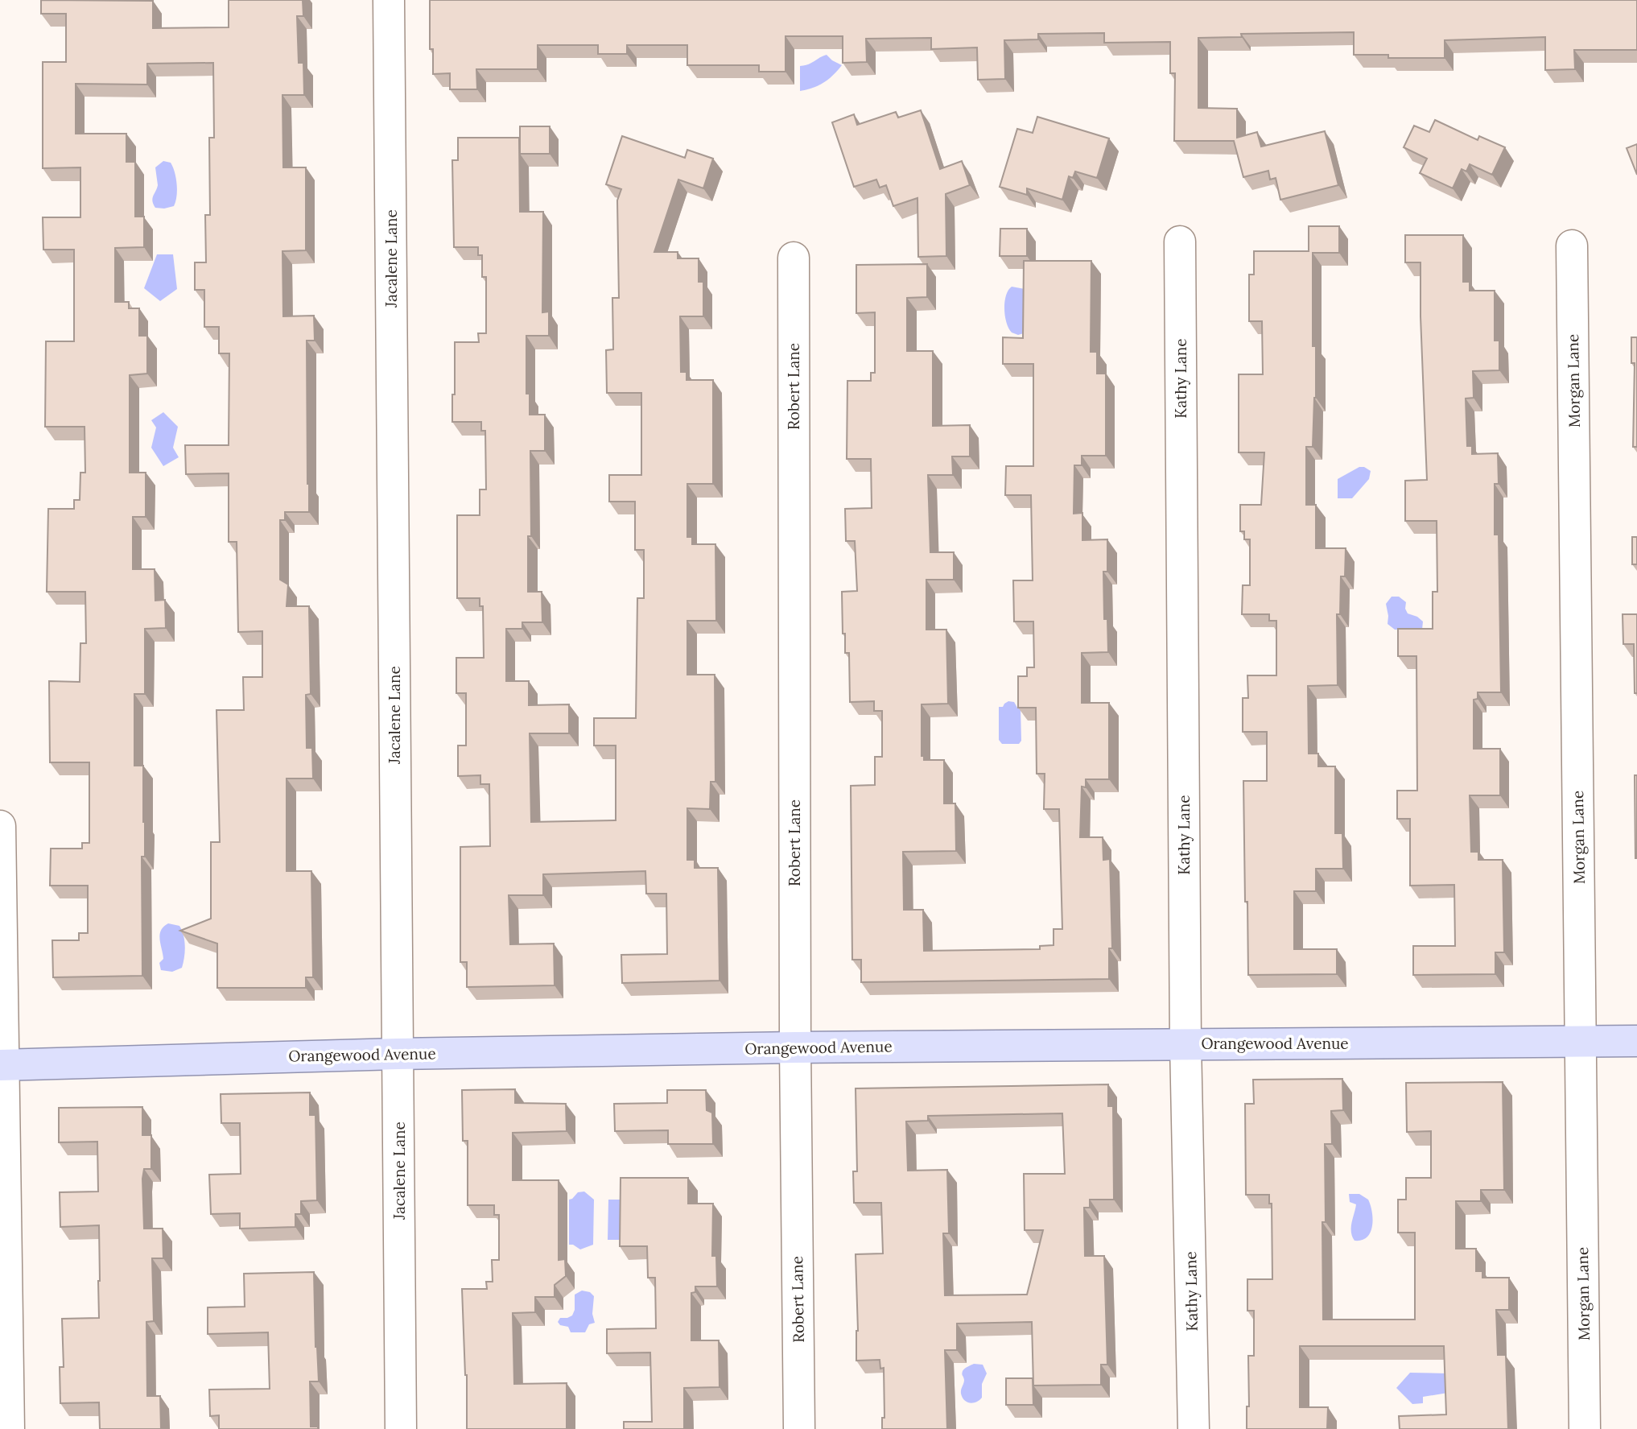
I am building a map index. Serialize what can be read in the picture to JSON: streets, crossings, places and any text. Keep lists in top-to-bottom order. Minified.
{"streets":{"main road":["Orangewood Avenue"],"street":["Jacalene Lane","Kathy Lane","Morgan Lane","Robert Lane"]},"crossings":[["Jacalene Lane","Orangewood Avenue"],["Kathy Lane","Orangewood Avenue"],["Morgan Lane","Orangewood Avenue"],["Robert Lane","Orangewood Avenue"]]}
